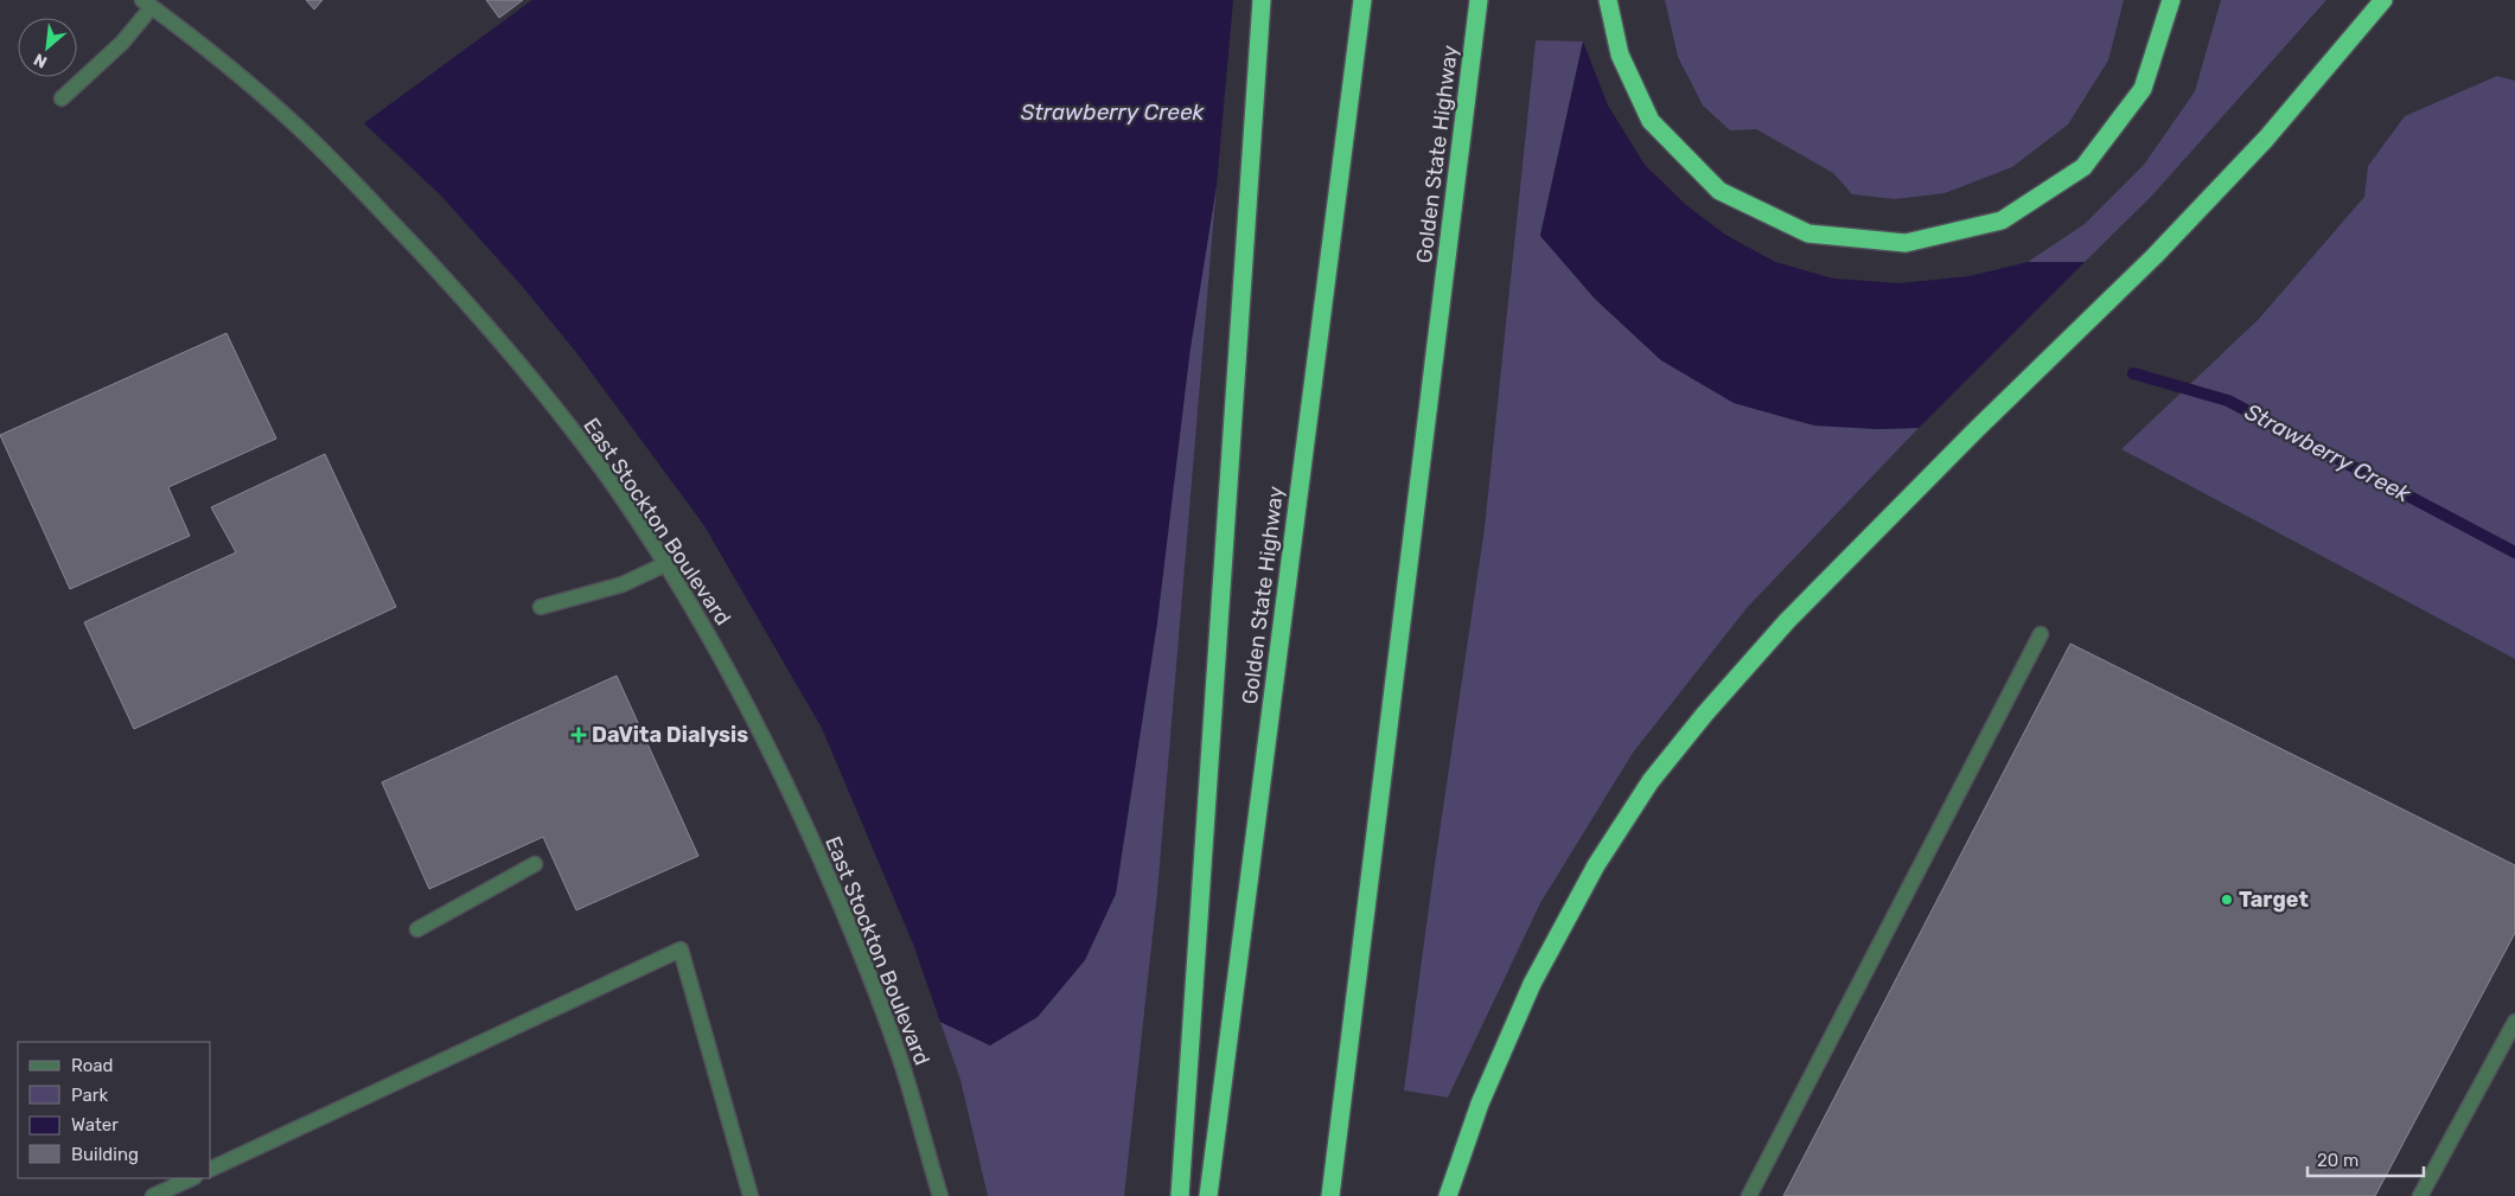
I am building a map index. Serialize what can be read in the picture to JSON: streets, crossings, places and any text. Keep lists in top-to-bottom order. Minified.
{"streets":{"highway":["Golden State Highway"],"street":["East Stockton Boulevard"]},"water":["Strawberry Creek"],"places":{"health":["DaVita Dialysis"],"other":["Target"]},"legend":["Road","Park","Water","Building"],"scale_bar":"20 m","north":"bottom left"}
